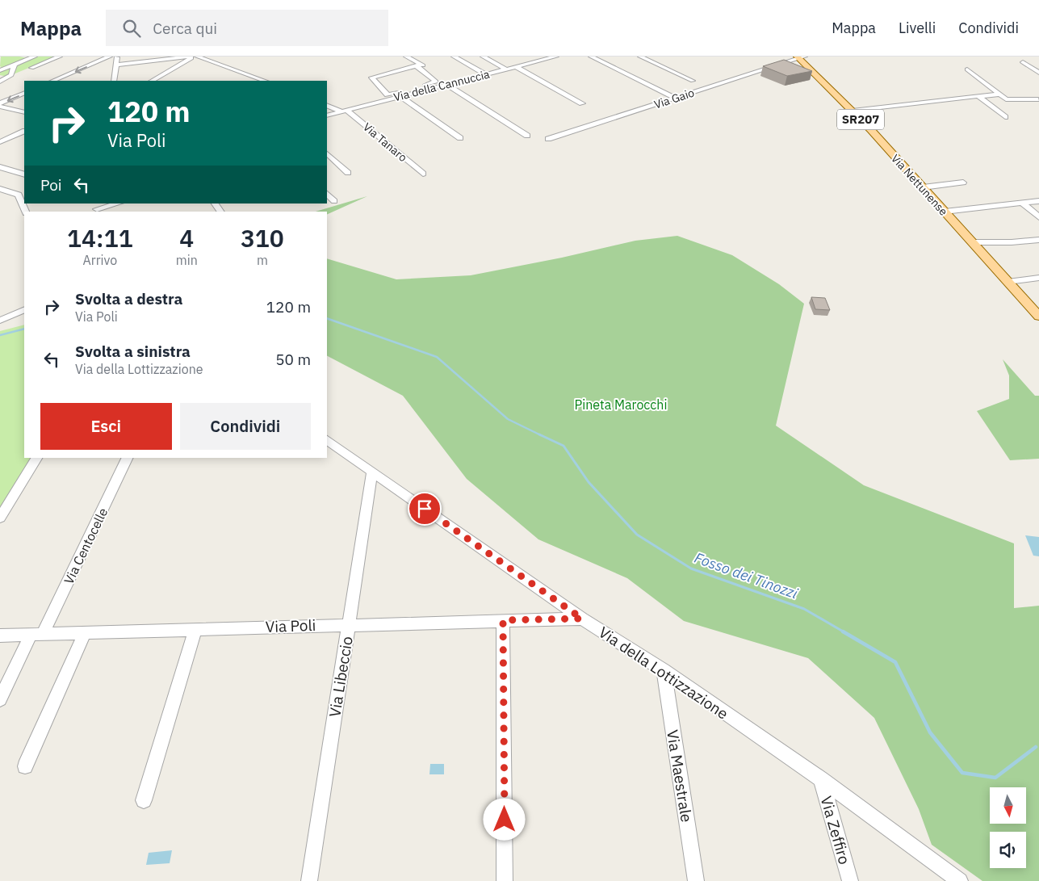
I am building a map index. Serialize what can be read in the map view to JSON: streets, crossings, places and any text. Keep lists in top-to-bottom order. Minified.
{"streets":{"main road":["SR207","Via Nettunense"],"street":["Via della Cannuccia","Via Gaio","Via Tanaro","Via Centocelle","Via Poli","Via della Lottizzazione","Via Libeccio","Via Maestrale","Via Zeffiro"]},"crossings":[["Via della Cannuccia","Via Tanaro"],["Via Gaio","Via Nettunense"],["Via Centocelle","Via Poli"],["Via Poli","Via della Lottizzazione"],["Via Poli","Via Libeccio"],["Via della Lottizzazione","Via Libeccio"],["Via della Lottizzazione","Via Maestrale"],["Via della Lottizzazione","Via Zeffiro"]],"water":["Fosso dei Tinozzi"],"parks":["Pineta Marocchi"],"north":"bottom","page":{"header":"Mappa","search":"Cerca qui","nav":["Mappa","Livelli","Condividi"],"turn":["120 m","Via Poli"],"then":"Poi","eta":["14:11","Arrivo","4","min","310","m"],"list":[{"name":"Svolta a destra","note":"Via Poli","value":"120 m"},{"name":"Svolta a sinistra","note":"Via della Lottizzazione","value":"50 m"}],"buttons":["Esci","Condividi"]}}
